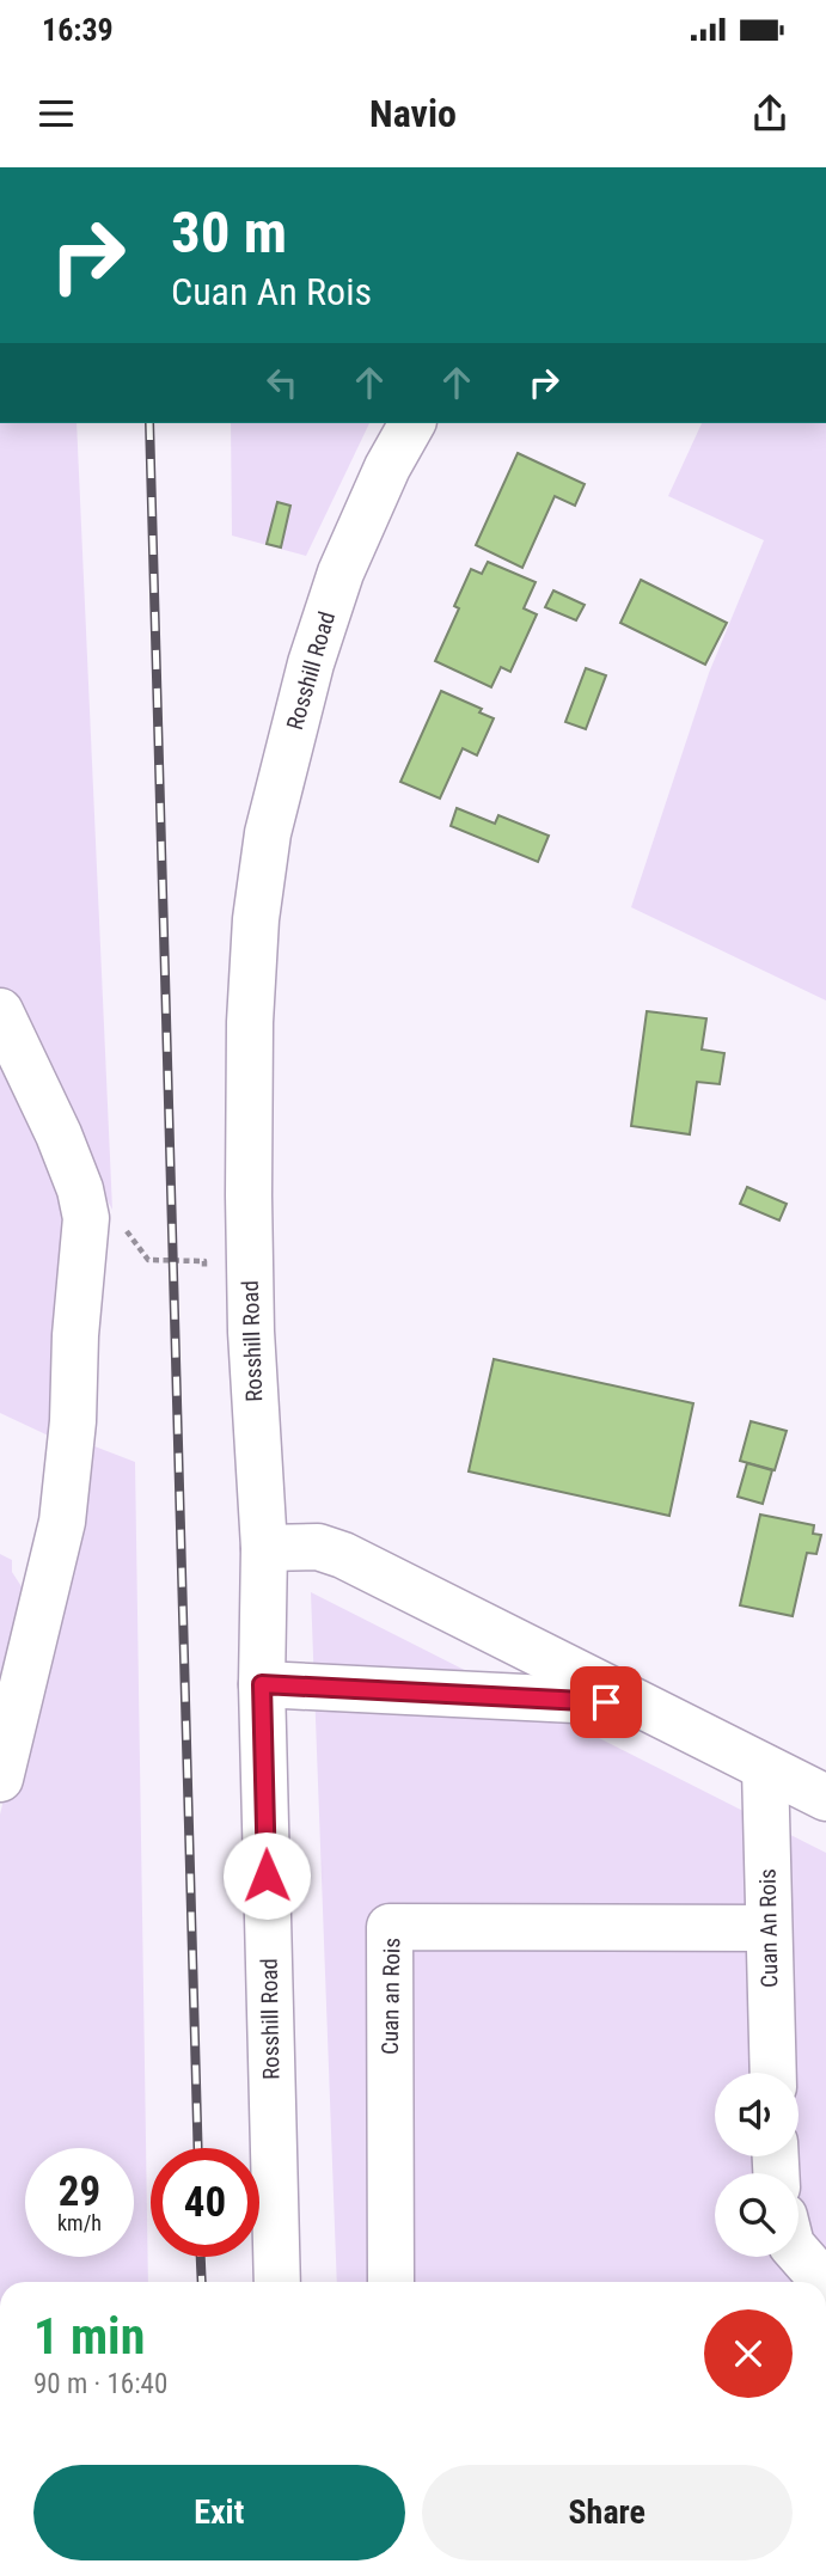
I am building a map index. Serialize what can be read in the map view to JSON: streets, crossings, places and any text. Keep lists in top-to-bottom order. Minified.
{"streets":{"street":["Rosshill Road","Cuan An Rois","Cuan an Rois"]},"crossings":[["Cuan An Rois","Cuan an Rois"]],"page":{"status":"16:39","header":"Navio","turn":["30 m","Cuan An Rois"],"speed":"29 km/h","limit":"40","heading":["1 min","90 m · 16:40"],"buttons":["Exit","Share"]}}
